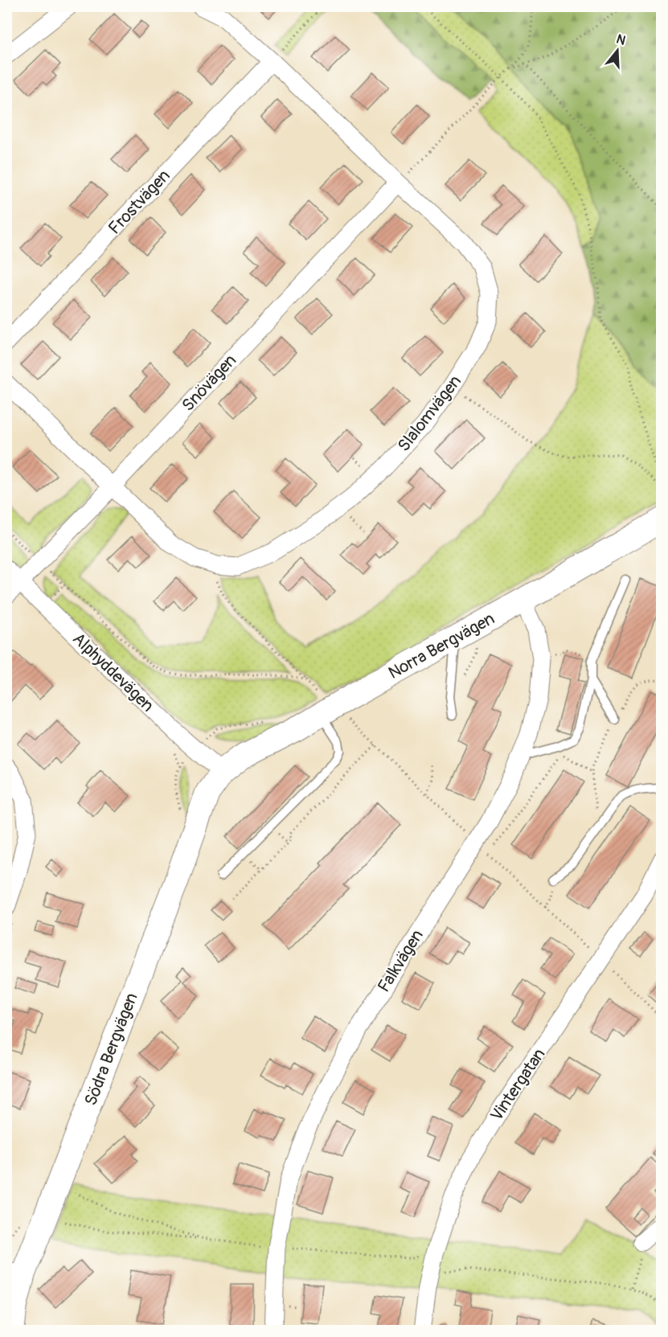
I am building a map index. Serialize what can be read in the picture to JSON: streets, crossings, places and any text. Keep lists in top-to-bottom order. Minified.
{"streets":{"street":["Frostvägen","Snövägen","Slalomvägen","Norra Bergvägen","Alphyddevägen","Falkvägen","Södra Bergvägen","Vintergatan"]},"crossings":[["Frostvägen","Slalomvägen"],["Snövägen","Slalomvägen"],["Snövägen","Alphyddevägen"],["Norra Bergvägen","Alphyddevägen"],["Norra Bergvägen","Falkvägen"],["Norra Bergvägen","Södra Bergvägen"],["Alphyddevägen","Södra Bergvägen"]],"north":"top"}
